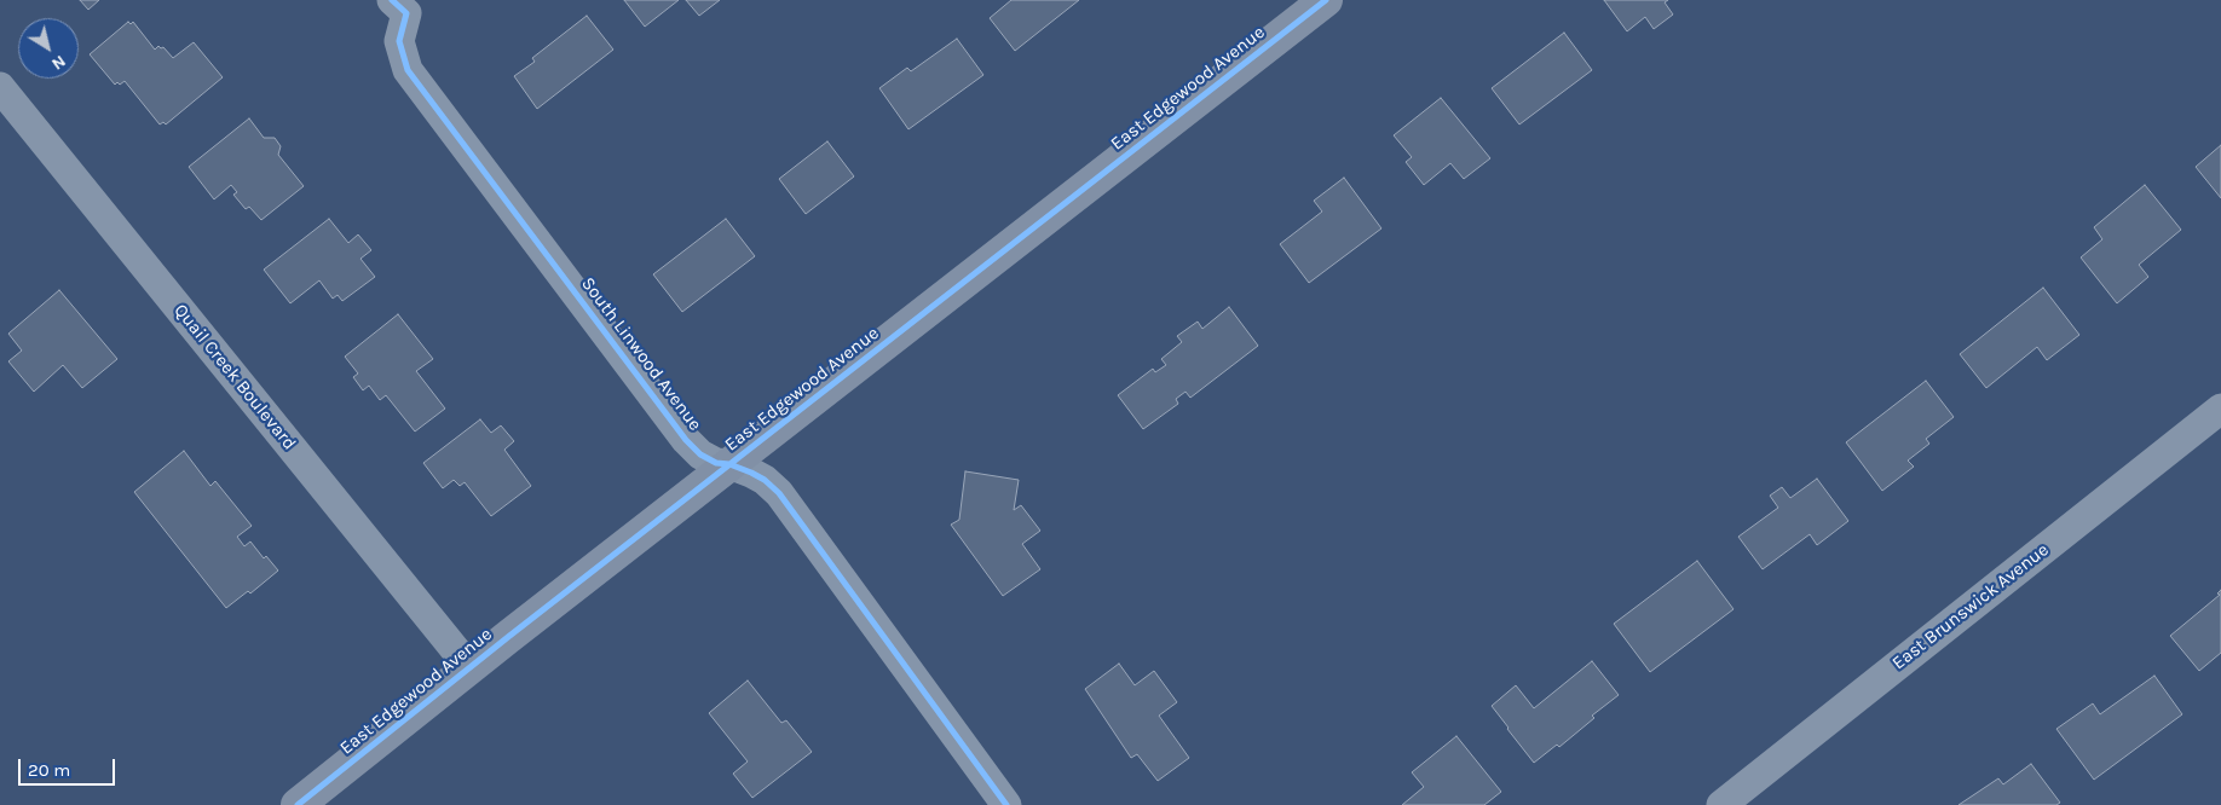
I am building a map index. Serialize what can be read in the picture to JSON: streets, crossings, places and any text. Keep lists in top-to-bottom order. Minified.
{"streets":{"main road":["East Edgewood Avenue"],"street":["South Linwood Avenue","Quail Creek Boulevard","East Brunswick Avenue"]},"crossings":[["East Edgewood Avenue","South Linwood Avenue"],["East Edgewood Avenue","Quail Creek Boulevard"]],"scale_bar":"20 m","north":"bottom right"}
